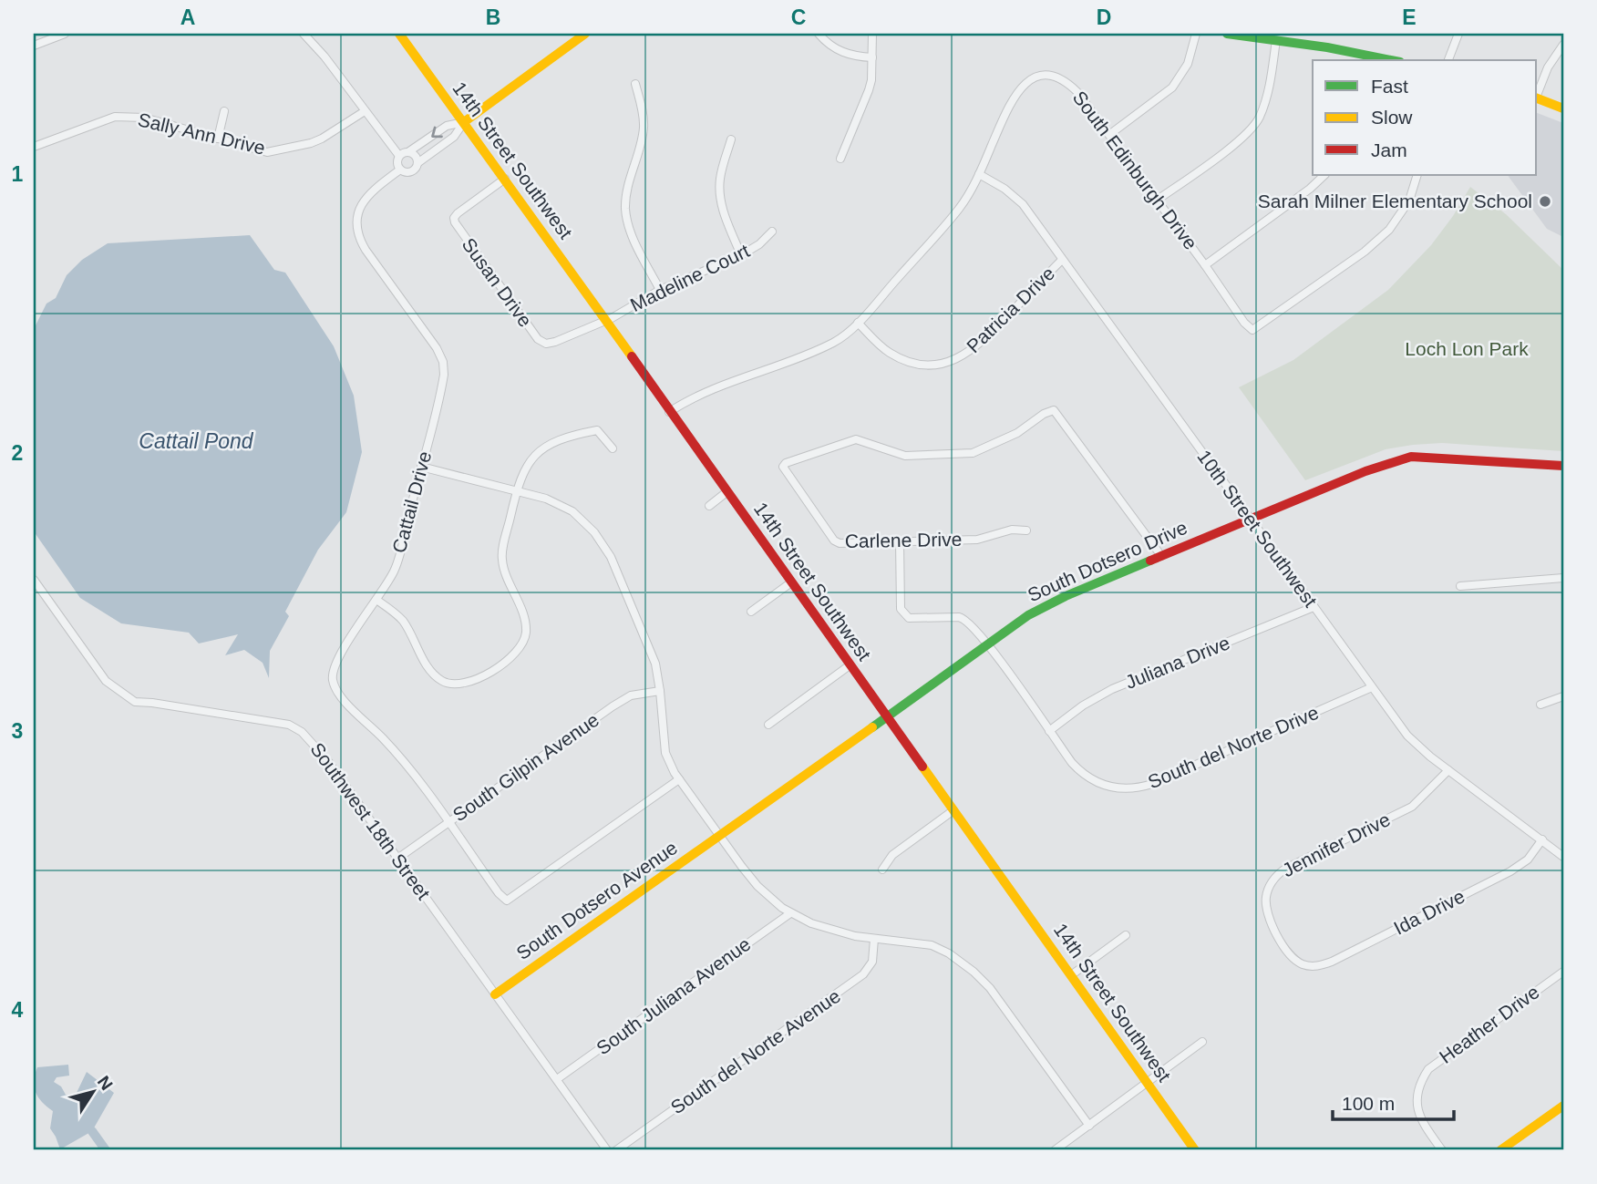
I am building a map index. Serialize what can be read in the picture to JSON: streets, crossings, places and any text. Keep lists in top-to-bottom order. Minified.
{"streets":{"street":["Sally Ann Drive","14th Street Southwest","South Edinburgh Drive","Madeline Court","Susan Drive","Patricia Drive","Cattail Drive","10th Street Southwest","Carlene Drive","South Dotsero Drive","Juliana Drive","South del Norte Drive","South Gilpin Avenue","Southwest 18th Street","Jennifer Drive","South Dotsero Avenue","Ida Drive","South Juliana Avenue","Heather Drive","South del Norte Avenue"]},"crossings":[["14th Street Southwest","South Edinburgh Drive"],["14th Street Southwest","Madeline Court"],["14th Street Southwest","Susan Drive"],["14th Street Southwest","South Dotsero Drive"],["South Edinburgh Drive","Patricia Drive"],["South Edinburgh Drive","10th Street Southwest"],["Madeline Court","Susan Drive"],["Patricia Drive","10th Street Southwest"],["Cattail Drive","South Gilpin Avenue"],["10th Street Southwest","South Dotsero Drive"],["10th Street Southwest","Juliana Drive"],["10th Street Southwest","South del Norte Drive"],["10th Street Southwest","Jennifer Drive"],["10th Street Southwest","Ida Drive"],["Carlene Drive","South Dotsero Drive"],["Carlene Drive","South del Norte Drive"],["South Dotsero Drive","South del Norte Drive"],["South Dotsero Drive","South Dotsero Avenue"],["Juliana Drive","South del Norte Drive"],["South Gilpin Avenue","Southwest 18th Street"],["Southwest 18th Street","South Dotsero Avenue"],["Southwest 18th Street","South Juliana Avenue"],["Jennifer Drive","Ida Drive"]],"water":["Cattail Pond"],"parks":["Loch Lon Park"],"places":["Sarah Milner Elementary School"],"legend":["Fast","Slow","Jam"],"scale_bar":"100 m","north":"top right","grid":{"columns":["A","B","C","D","E"],"rows":["1","2","3","4"]}}
